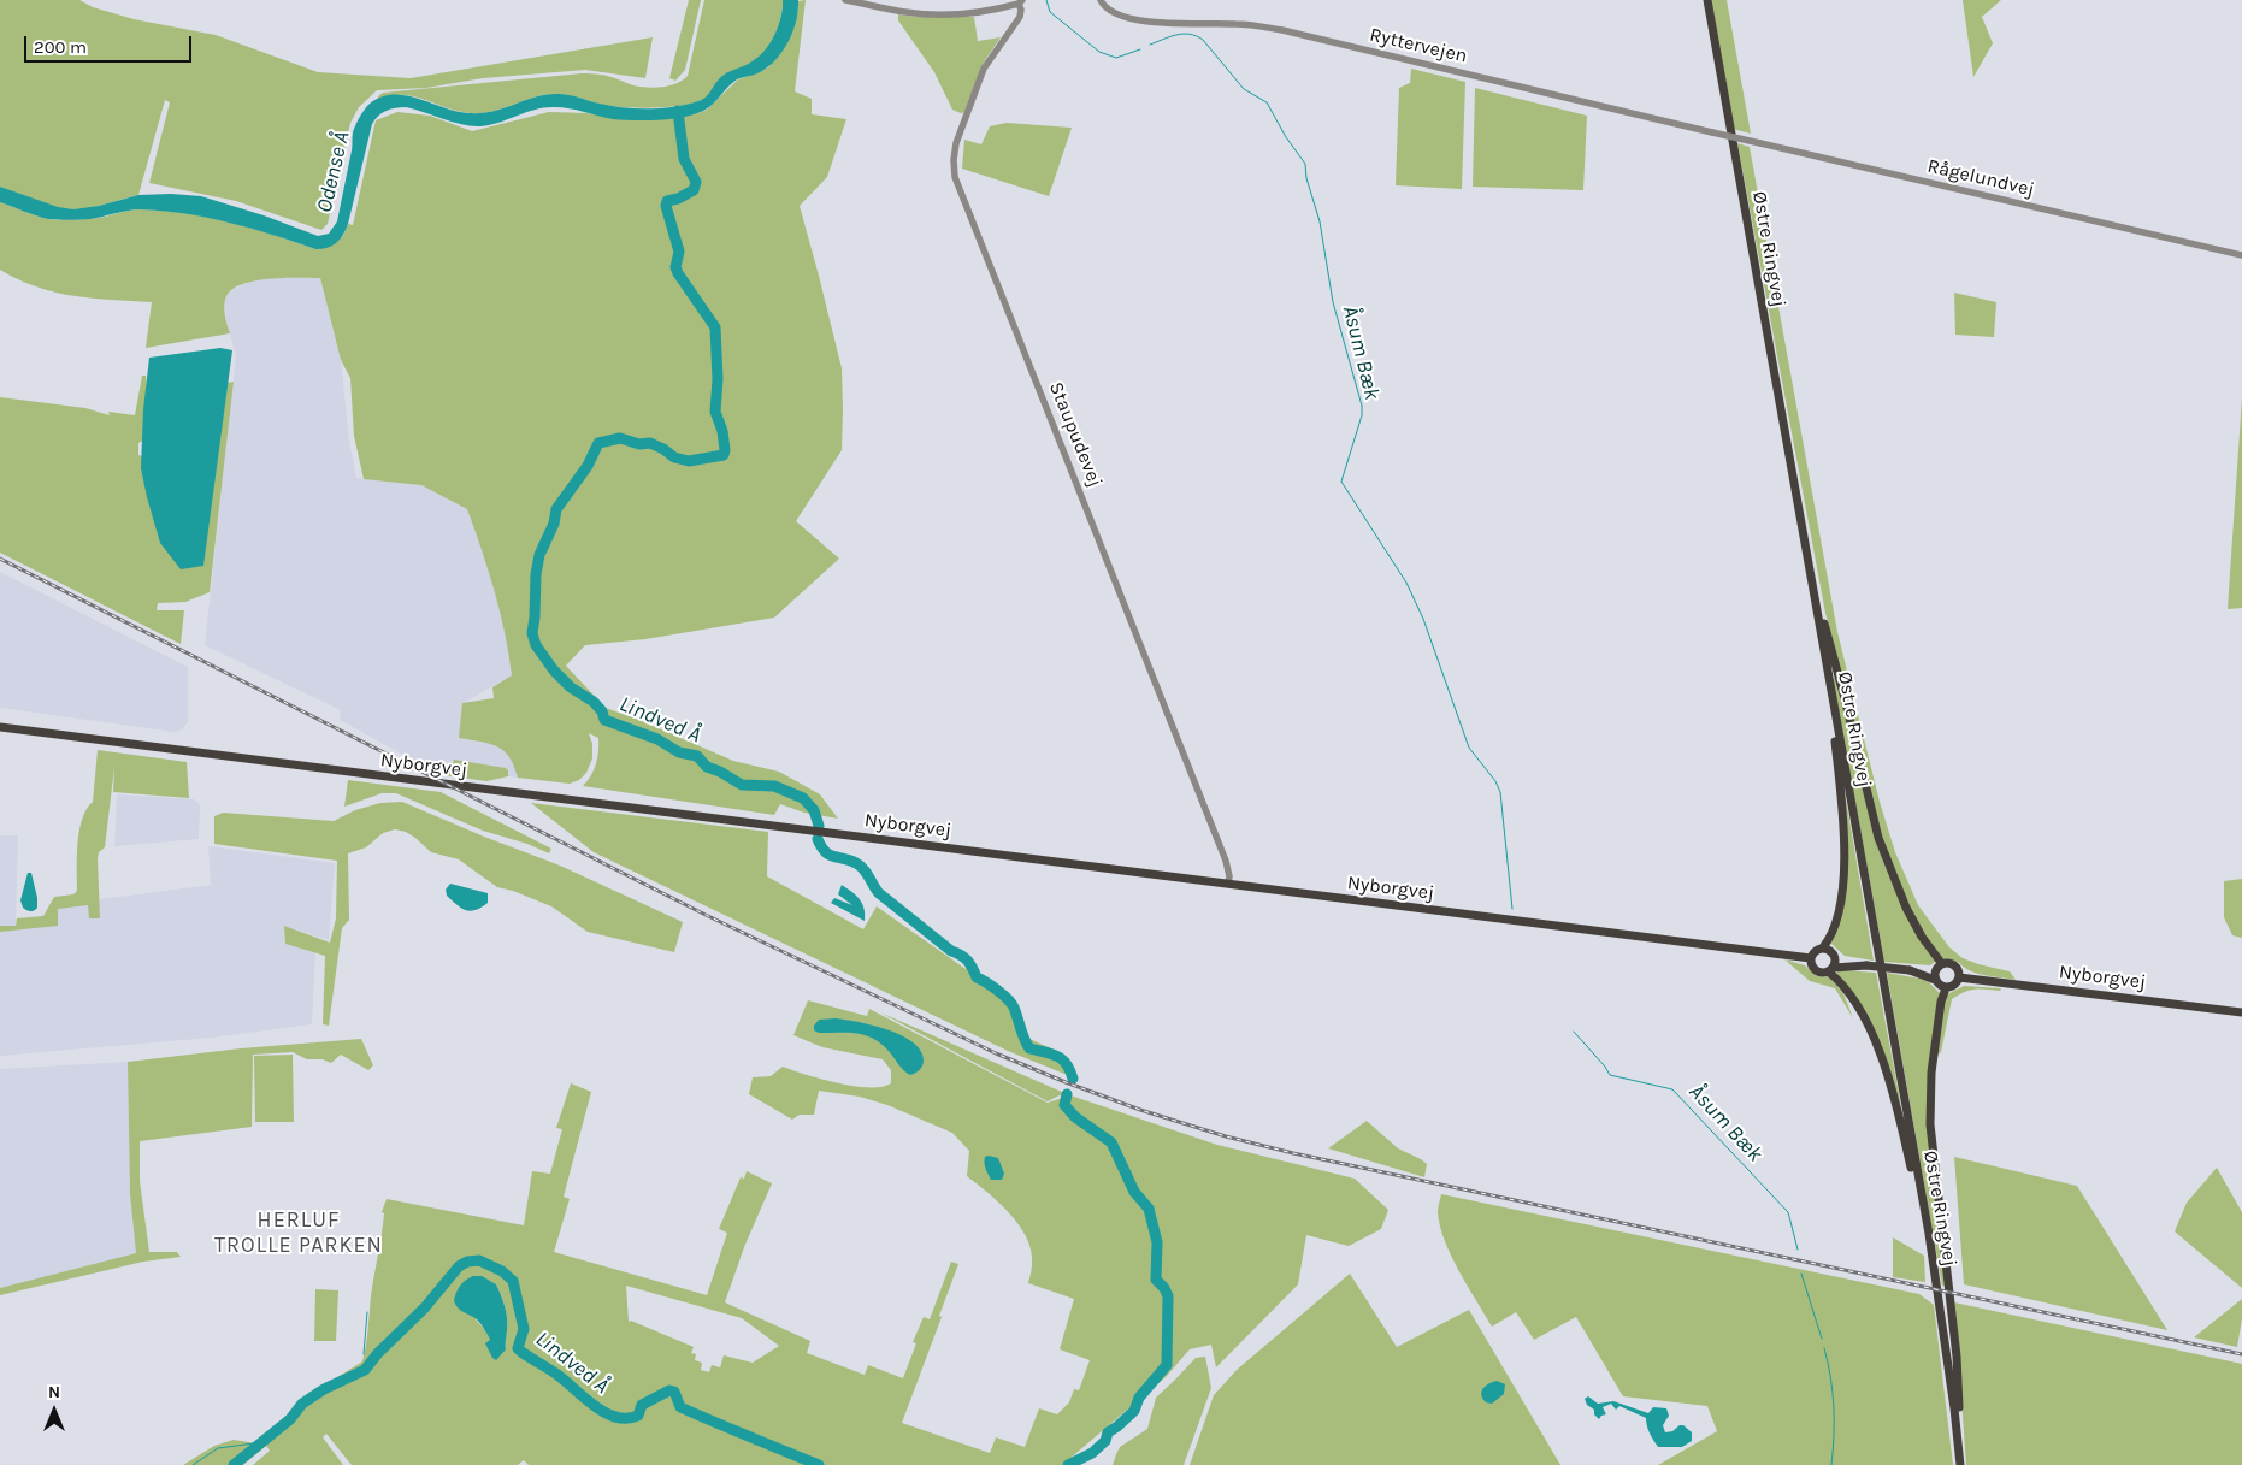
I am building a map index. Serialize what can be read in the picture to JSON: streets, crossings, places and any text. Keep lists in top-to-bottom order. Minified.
{"streets":{"main road":["Østre Ringvej","Nyborgvej"],"street":["Ryttervejen","Rågelundvej","Staupudevej"]},"crossings":[["Ryttervejen","Rågelundvej"],["Staupudevej","Nyborgvej"]],"districts":["HERLUF TROLLE PARKEN"],"water":["Odense Å","Åsum Bæk","Lindved Å"],"scale_bar":"200 m","north":"top"}
